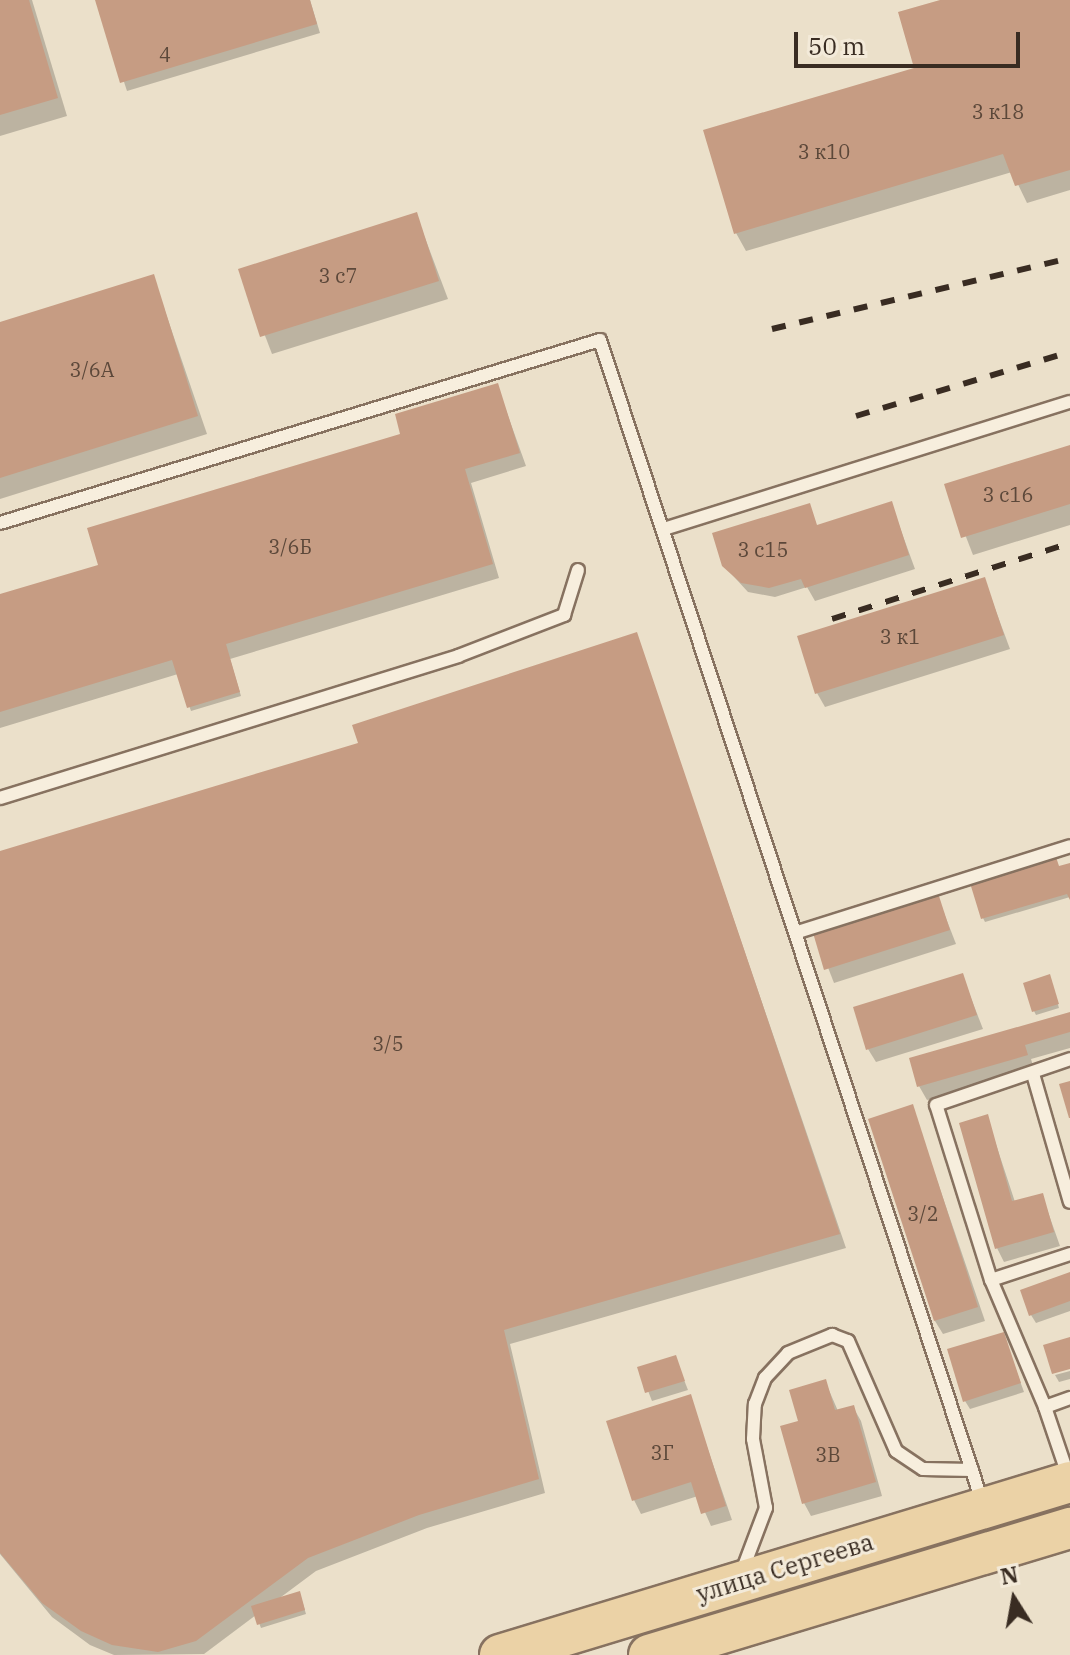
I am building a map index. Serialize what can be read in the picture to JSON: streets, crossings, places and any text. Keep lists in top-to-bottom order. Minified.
{"streets":{"main road":["улица Сергеева"]},"house_numbers":["4","3 к18","3 к10","3 с7","3/6А","3 с16","3/6Б","3 с15","3 к1","3/5","3/2","3Г","3В"],"scale_bar":"50 m","north":"top"}
